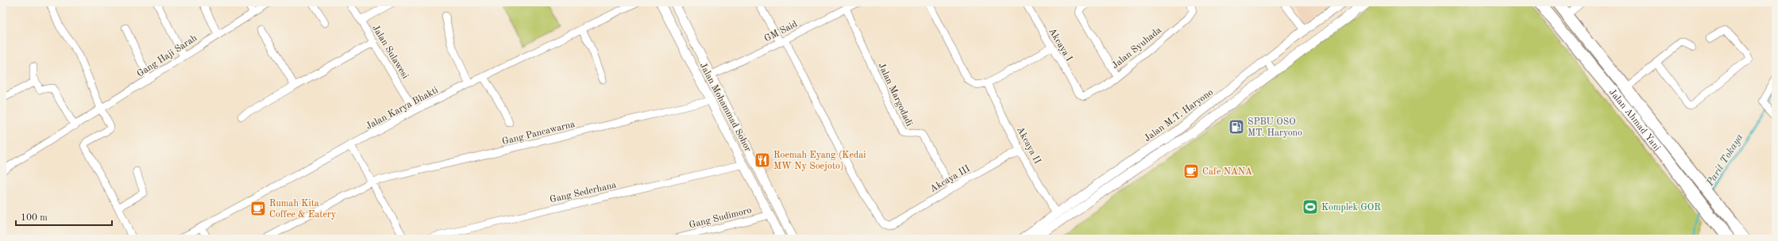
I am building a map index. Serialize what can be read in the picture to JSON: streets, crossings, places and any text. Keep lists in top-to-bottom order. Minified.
{"streets":{"highway":["Jalan Ahmad Yani"],"street":["GM Said","Akcaya I","Jalan Syuhada","Jalan Sulawesi","Gang Haji Sarah","Jalan Margodadi","Jalan Mohammad Sohor","Jalan Karya Bhakti","Jalan M.T. Haryono","Gang Pancawarna","Akcaya II","Akcaya III","Gang Sederhana","Gang Sudimoro"]},"crossings":[["GM Said","Jalan Margodadi"],["GM Said","Jalan Mohammad Sohor"],["GM Said","Akcaya III"],["Akcaya I","Jalan Syuhada"],["Jalan Sulawesi","Jalan Karya Bhakti"],["Jalan Margodadi","Akcaya III"],["Jalan Mohammad Sohor","Gang Pancawarna"],["Jalan Mohammad Sohor","Gang Sederhana"],["Jalan Mohammad Sohor","Gang Sudimoro"],["Jalan M.T. Haryono","Akcaya II"],["Akcaya II","Akcaya III"]],"water":["Parit Tokaya"],"places":{"fuel station":["SPBU OSO MT. Haryono"],"restaurant":["Roemah Eyang (Kedai MW Ny Soejoto)"],"cafe":["Cafe NANA","Rumah Kita Coffee & Eatery"],"sports":["Komplek GOR"]},"scale_bar":"100 m"}
